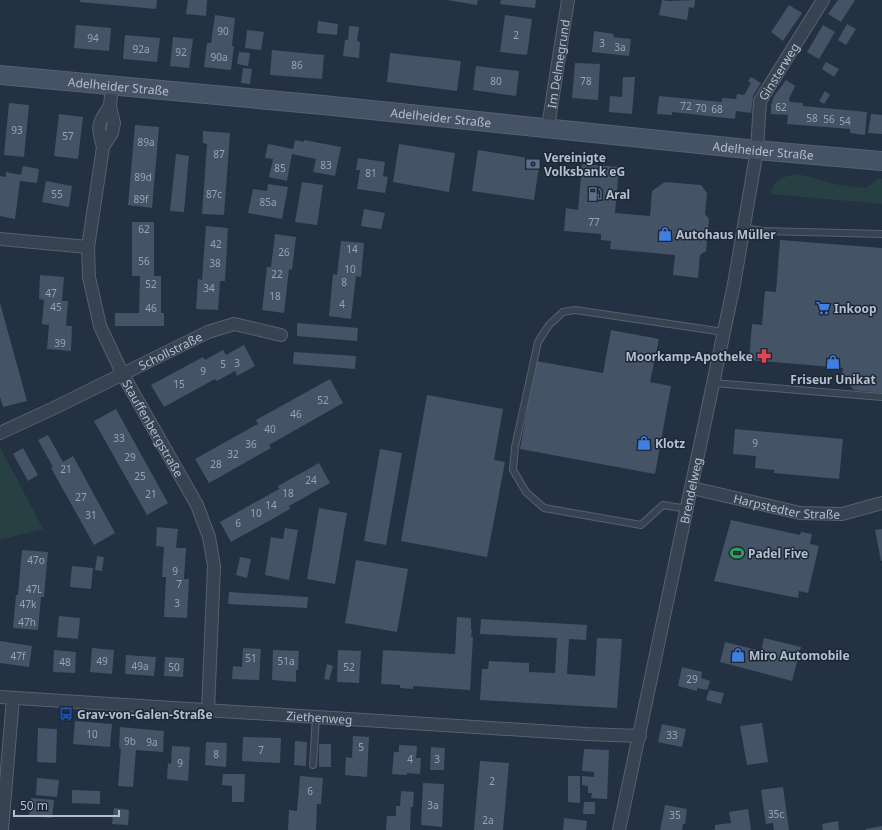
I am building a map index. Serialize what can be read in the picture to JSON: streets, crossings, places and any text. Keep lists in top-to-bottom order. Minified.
{"streets":{"main road":["Adelheider Straße"],"street":["Im Delmegrund","Ginsterweg","Schollstraße","Stauffenbergstraße","Brendelweg","Harpstedter Straße","Ziethenweg"]},"crossings":[["Im Delmegrund","Adelheider Straße"],["Ginsterweg","Adelheider Straße"],["Ginsterweg","Brendelweg"],["Adelheider Straße","Stauffenbergstraße"],["Adelheider Straße","Brendelweg"],["Schollstraße","Stauffenbergstraße"],["Stauffenbergstraße","Ziethenweg"],["Brendelweg","Harpstedter Straße"],["Brendelweg","Ziethenweg"]],"places":{"bank":["Vereinigte Volksbank eG"],"fuel station":["Aral"],"shop":["Autohaus Müller","Friseur Unikat","Klotz","Miro Automobile"],"supermarket":["Inkoop"],"pharmacy":["Moorkamp-Apotheke"],"sports":["Padel Five"],"bus stop":["Grav-von-Galen-Straße"]},"house_numbers":["90","2","94","3","3a","92a","92","90a","86","80","78","72","62","70","68","58","56","54","93","57","89a","87","83","85","81","89d","55","87c","89f","85a","77","62","42","14","26","56","38","10","22","8","52","34","47","18","4","45","46","39","3","5","9","15","52","46","40","33","9","36","32","29","28","21","25","24","18","21","27","14","10","31","6","47o","9","7","47L","3","47k","47h","47f","51","49","51a","48","49a","50","52","29","10","33","9b","9a","5","7","8","4","3","9","2","6","3a","35c","35","2a"],"scale_bar":"50 m"}
